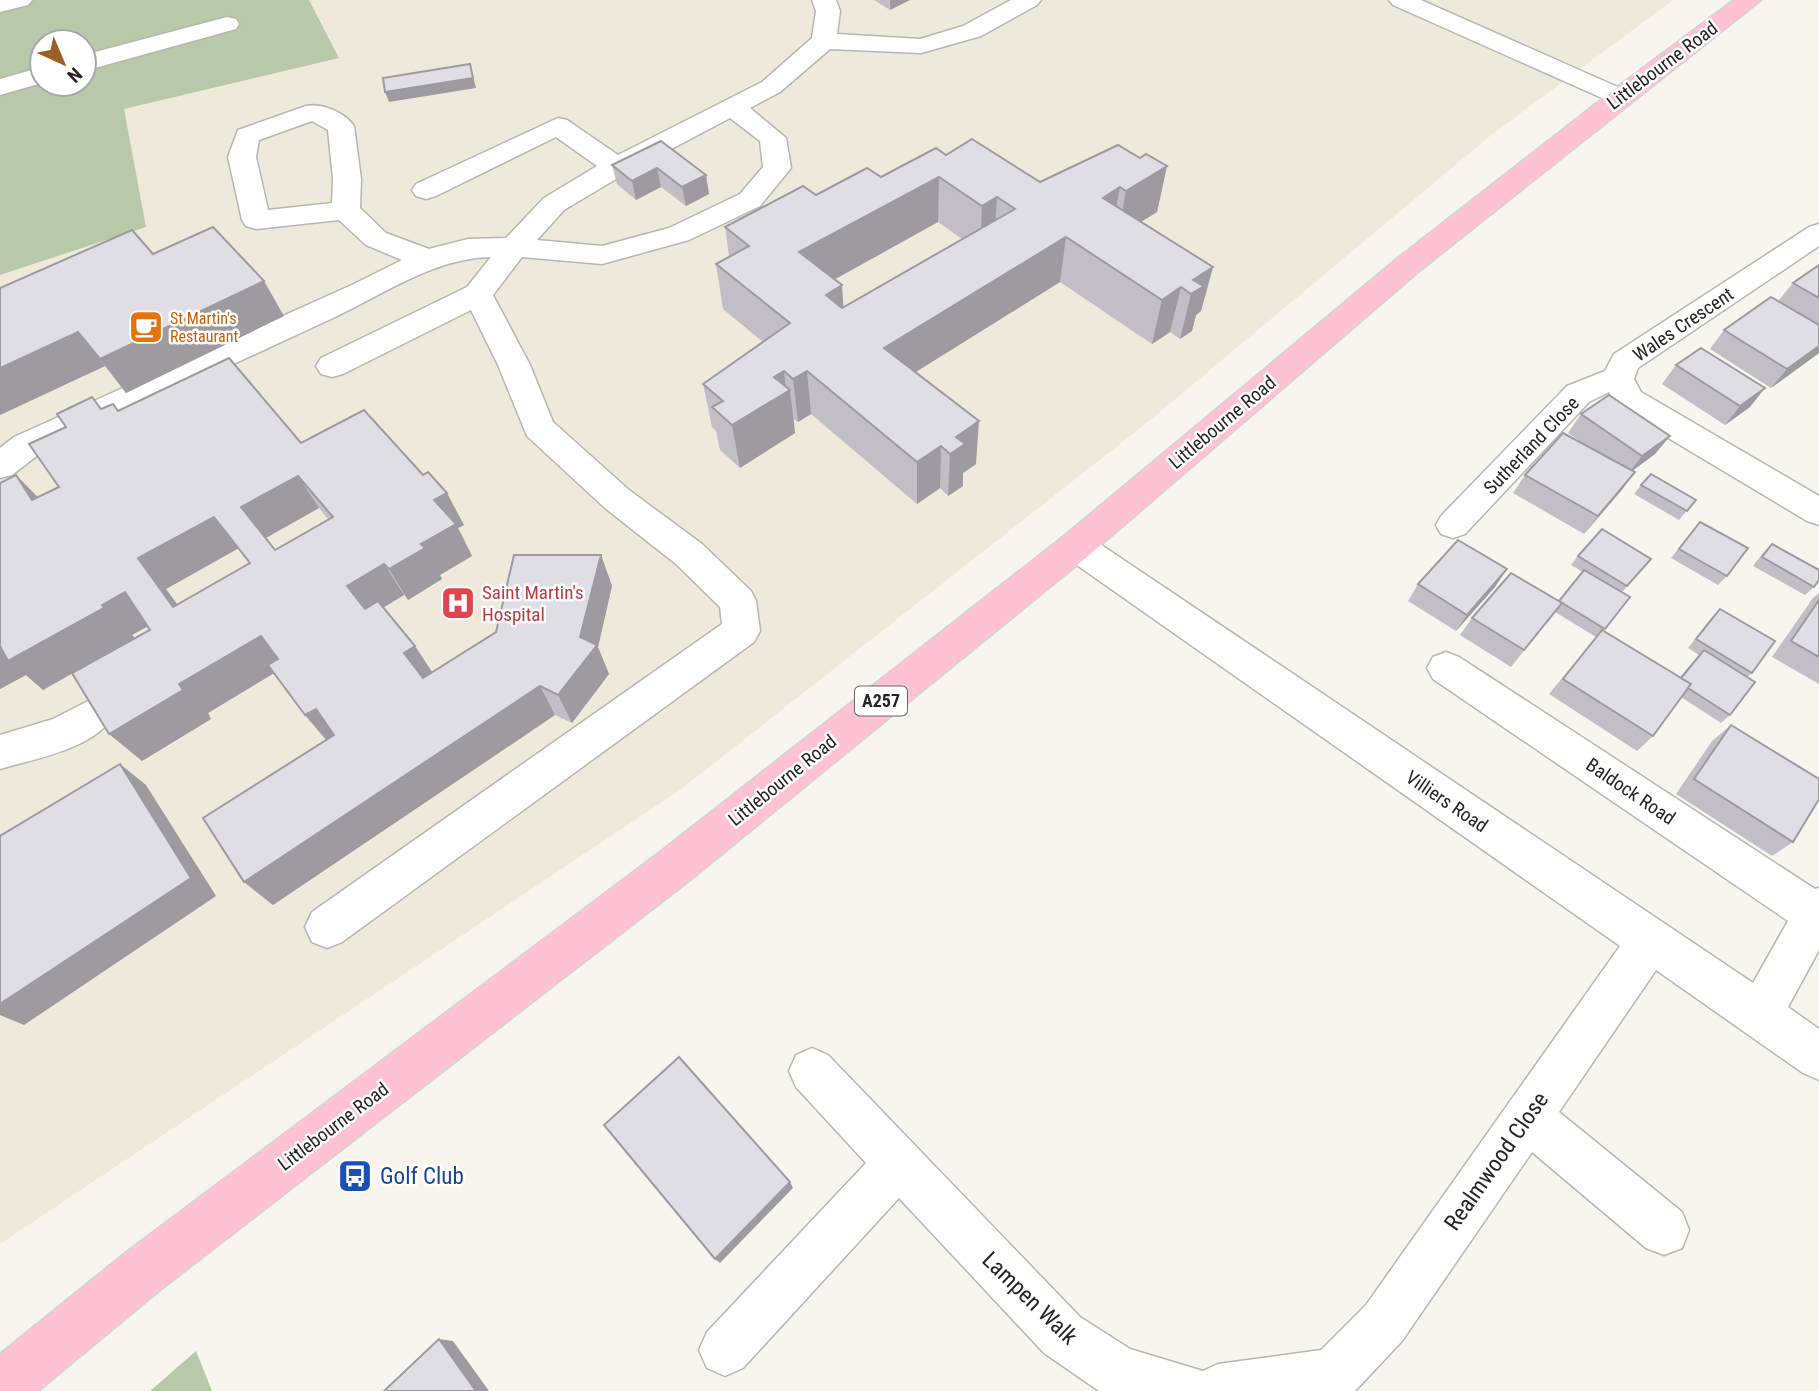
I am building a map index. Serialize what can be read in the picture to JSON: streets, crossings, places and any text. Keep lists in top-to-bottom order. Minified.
{"streets":{"main road":["Littlebourne Road","A257"],"street":["Wales Crescent","Sutherland Close","Baldock Road","Villiers Road","Realmwood Close","Lampen Walk"]},"crossings":[["Littlebourne Road","Villiers Road"],["Wales Crescent","Sutherland Close"],["Baldock Road","Villiers Road"],["Villiers Road","Realmwood Close"]],"places":{"cafe":["St Martin's Restaurant"],"hospital":["Saint Martin's Hospital"],"bus stop":["Golf Club"]},"north":"bottom right"}
